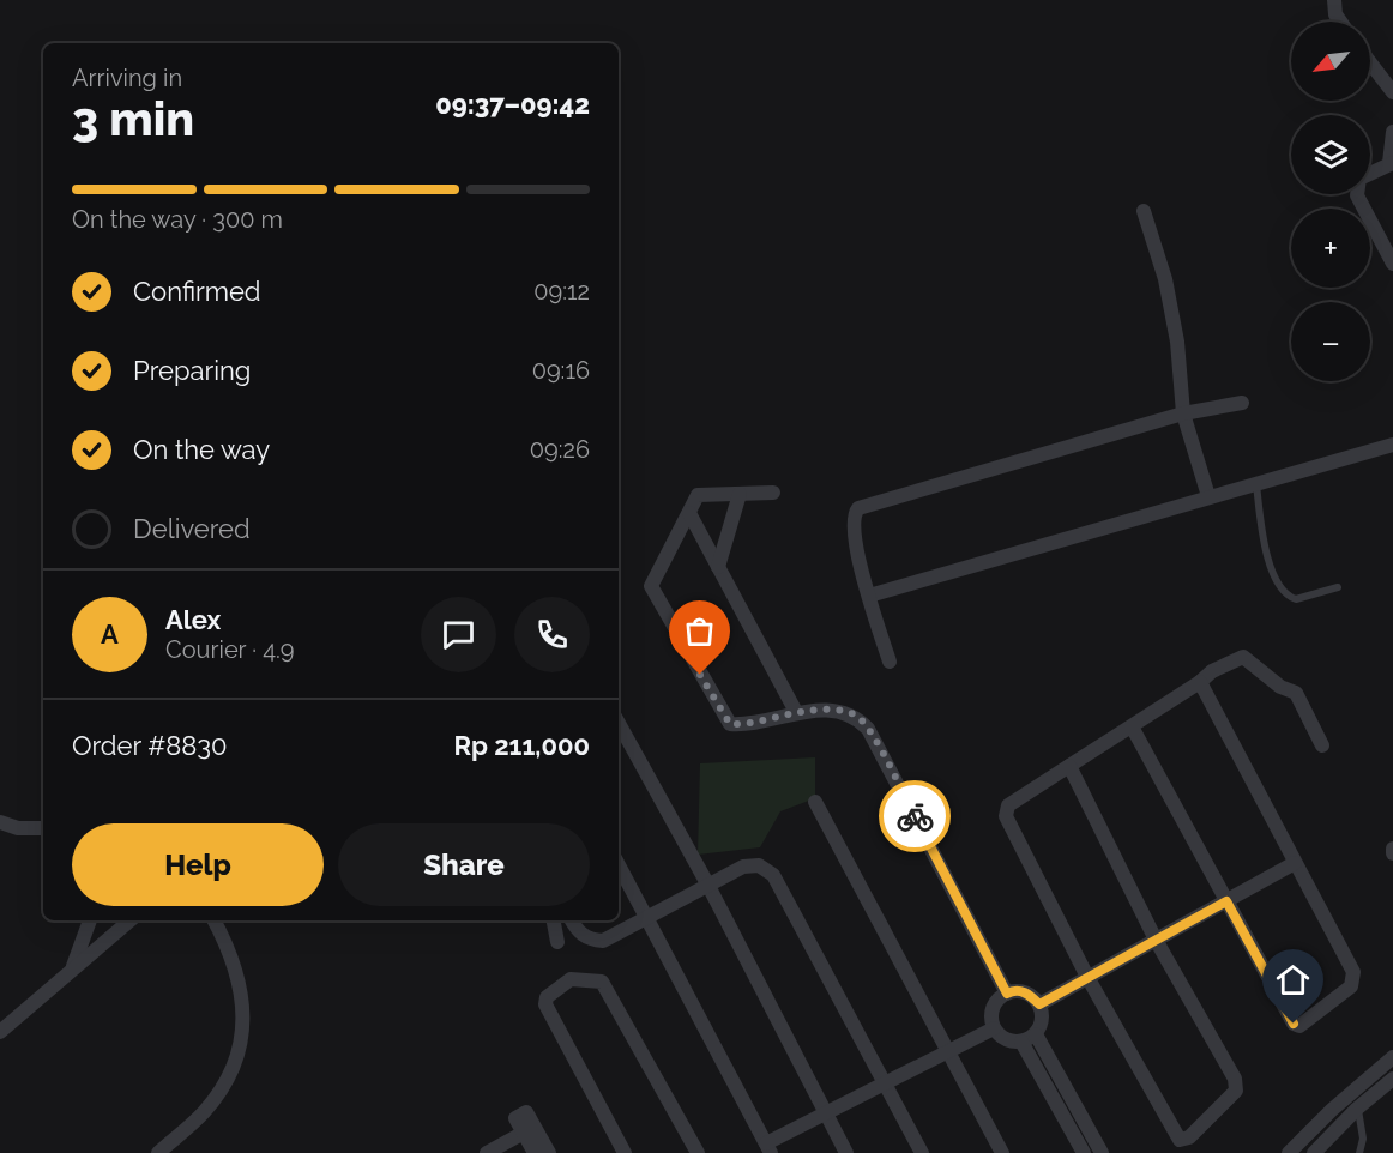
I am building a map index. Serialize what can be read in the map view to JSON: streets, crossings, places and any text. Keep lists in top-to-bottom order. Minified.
{"north":"bottom left","page":{"map_buttons":["+","−"],"heading":["3 min","Arriving in","09:37–09:42"],"panel":["Alex","Courier · 4.9","Order #8830","Rp 211,000"],"bar":"On the way · 300 m","list":[["Confirmed","09:12"],["Preparing","09:16"],["On the way","09:26"],"Delivered"],"round":"A","buttons":["Help","Share"]}}
